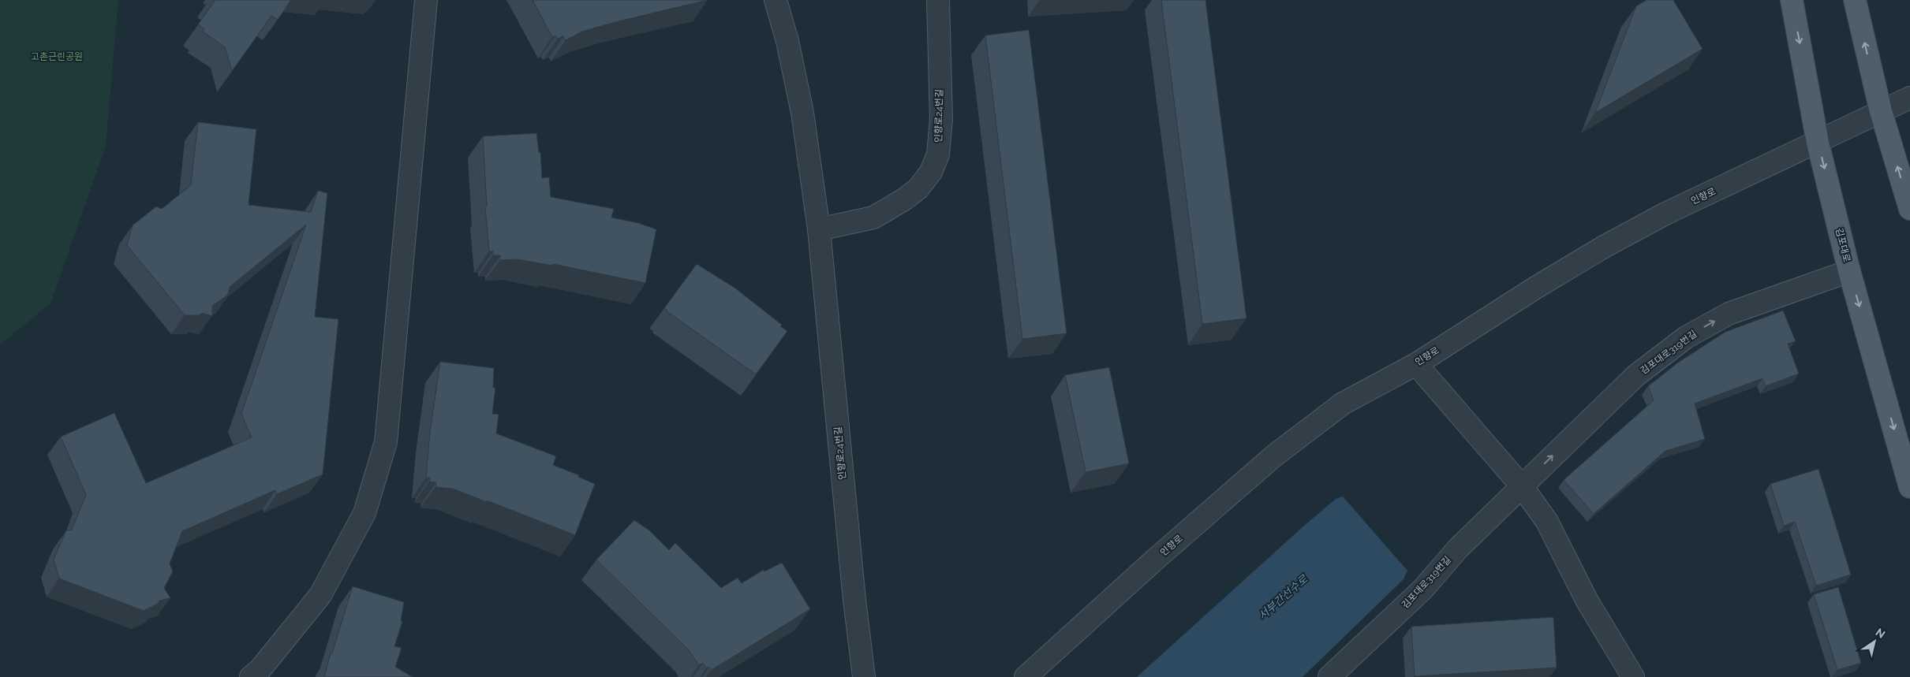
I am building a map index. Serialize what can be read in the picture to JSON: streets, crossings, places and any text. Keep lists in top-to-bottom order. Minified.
{"streets":{"main road":["김포대로"],"street":["인향로24번길","인향로","김포대로319번길"]},"crossings":[["인향로","김포대로"],["김포대로","김포대로319번길"]],"one_way":["김포대로319번길"],"water":["서부간선수로"],"parks":["고촌근린공원"],"north":"top right"}
